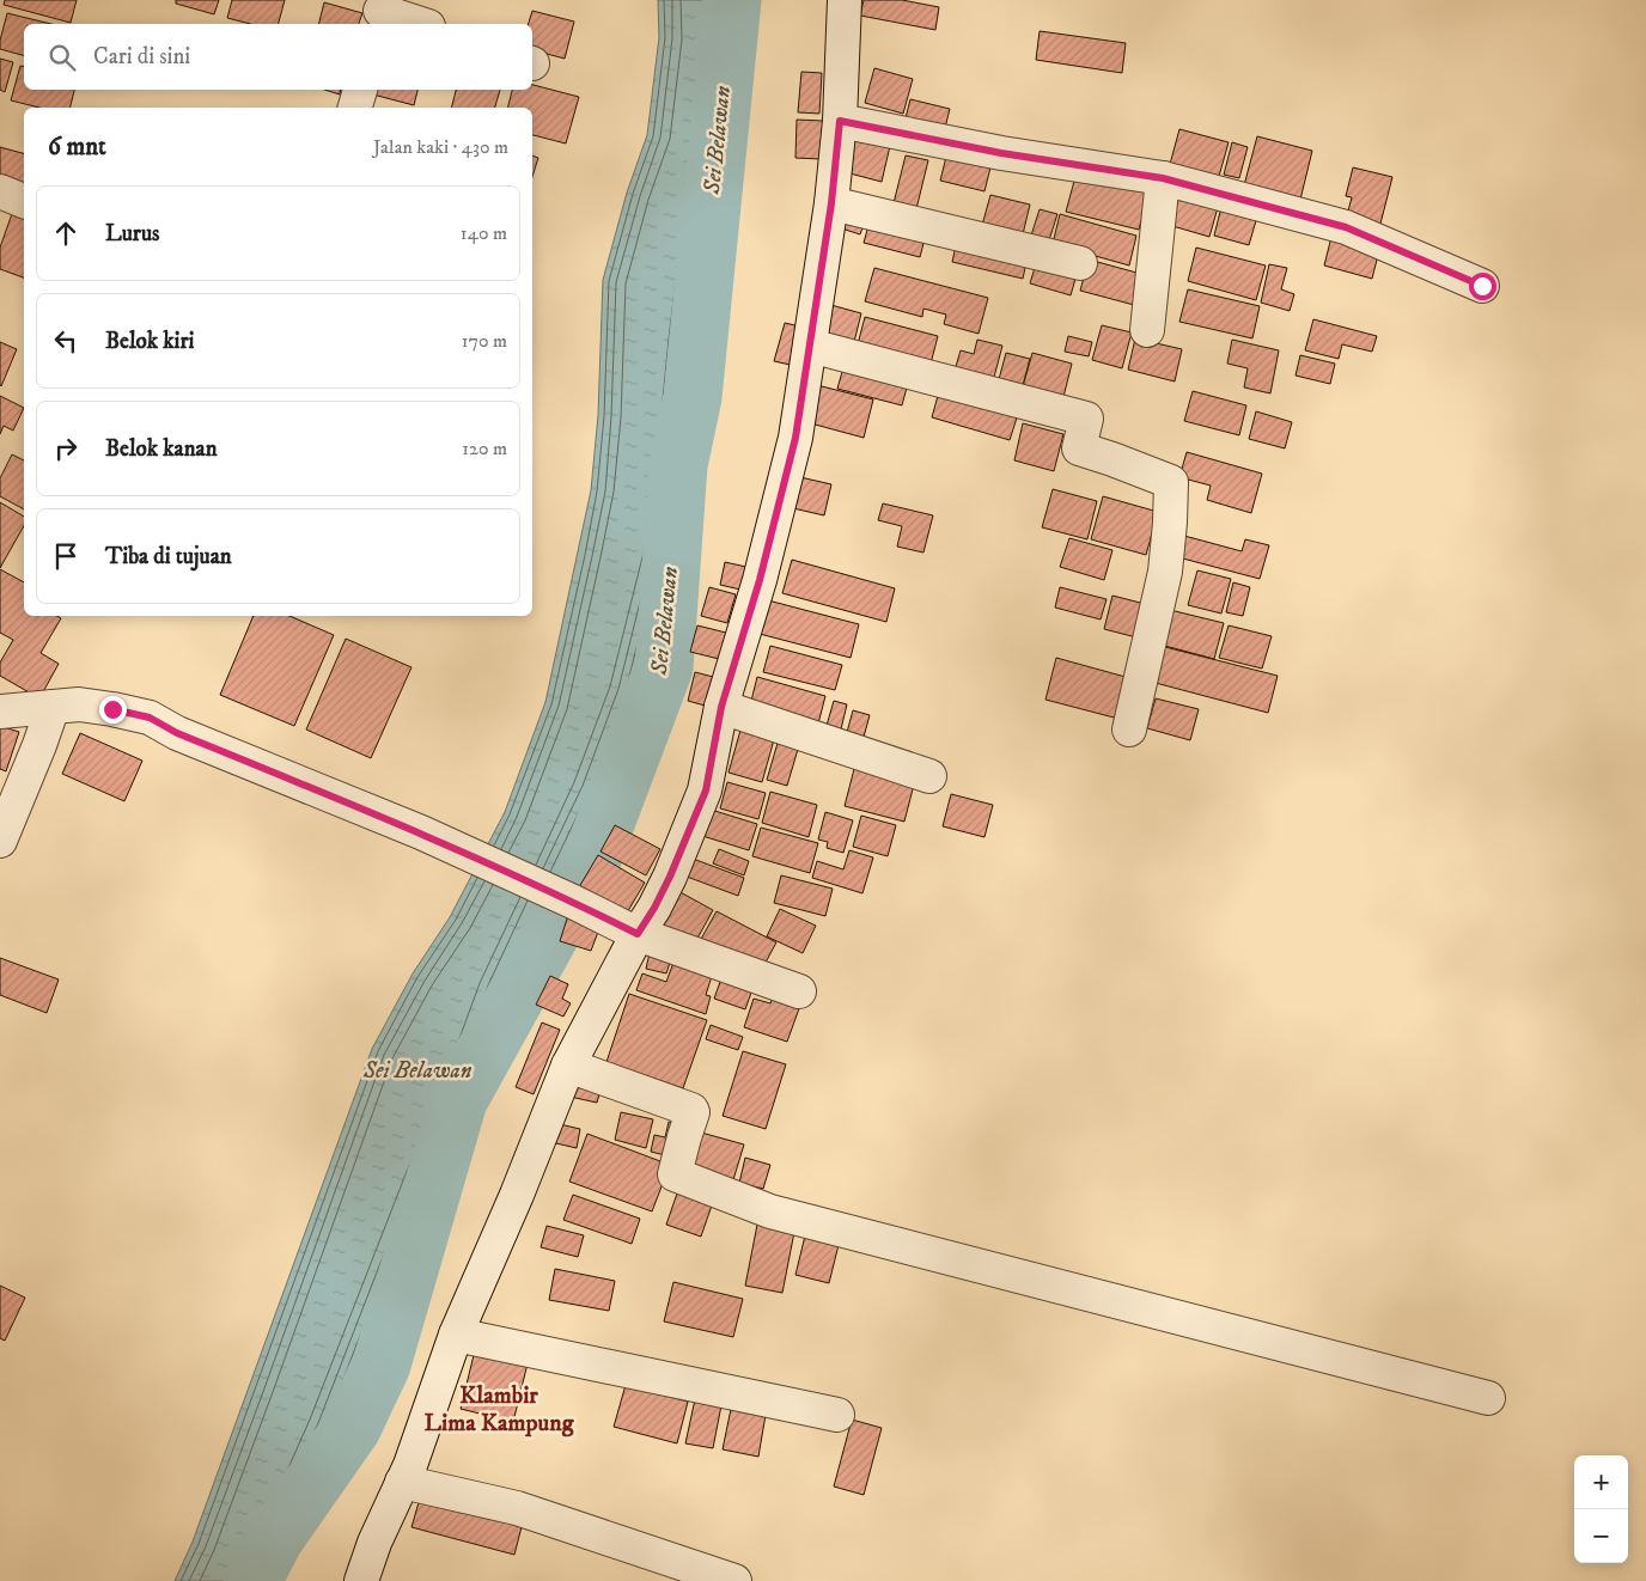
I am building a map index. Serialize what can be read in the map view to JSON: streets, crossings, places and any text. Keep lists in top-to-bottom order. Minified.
{"districts":["Klambir Lima Kampung"],"water":["Sei Belawan"],"page":{"search":"Cari di sini","heading":["6 mnt","Jalan kaki · 430 m"],"list":[["Lurus","140 m"],["Belok kiri","170 m"],["Belok kanan","120 m"],"Tiba di tujuan"],"map_buttons":["+","−"]}}
